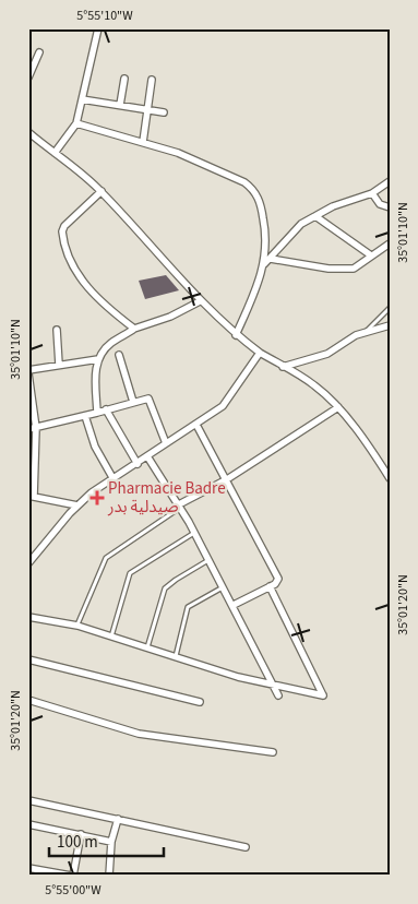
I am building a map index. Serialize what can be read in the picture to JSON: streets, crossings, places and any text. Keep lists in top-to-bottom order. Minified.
{"places":{"health":["Pharmacie Badre صيدلية بدر"]},"scale_bar":"100 m","coordinates":["5°55'10\"W","35°01'10\"N","35°01'20\"N","5°55'00\"W"]}
